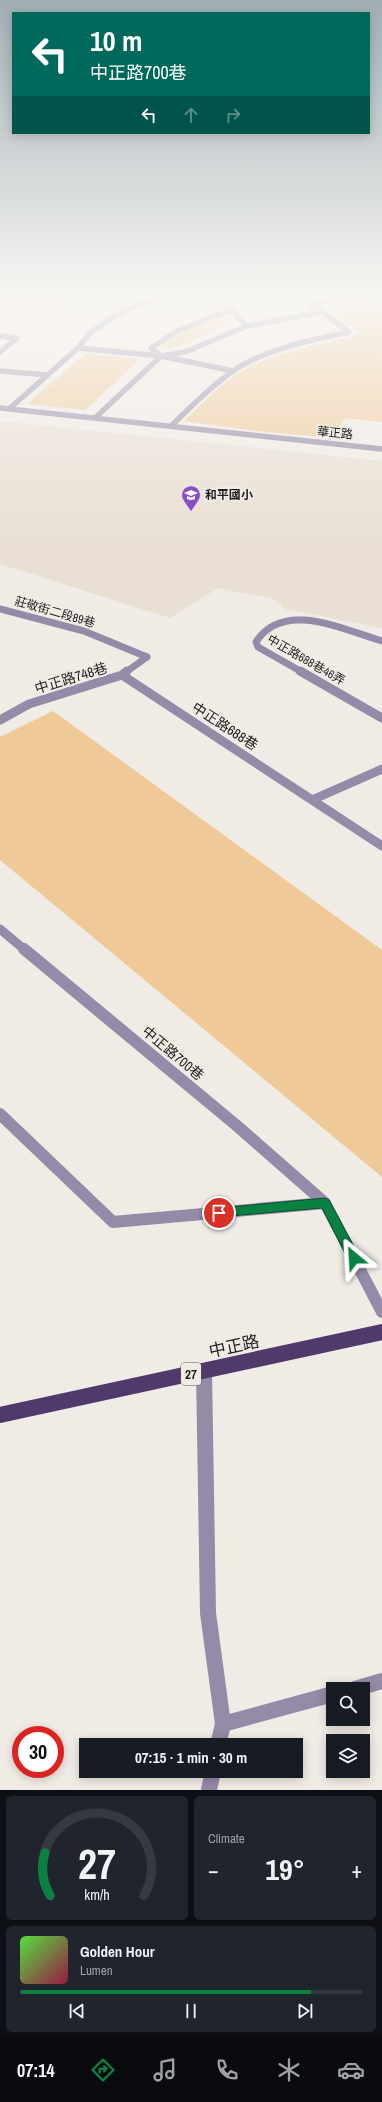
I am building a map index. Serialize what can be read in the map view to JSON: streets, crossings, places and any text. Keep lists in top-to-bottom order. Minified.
{"streets":{"main road":["中正路","27"],"street":["華正路","莊敬街二段89巷","中正路688巷46弄","中正路748巷","中正路688巷","中正路700巷"]},"crossings":[["莊敬街二段89巷","中正路748巷"],["中正路748巷","中正路688巷"]],"places":{"school or university":["和平國小"]},"page":{"turn":["10 m","中正路700巷"],"limit":"30","trip":"07:15 · 1 min · 30 m","tile":"Climate","heat":["−","19°","+"],"song":["Golden Hour","Lumen"],"tabs":"07:14","gauge":["27","km/h"]}}
